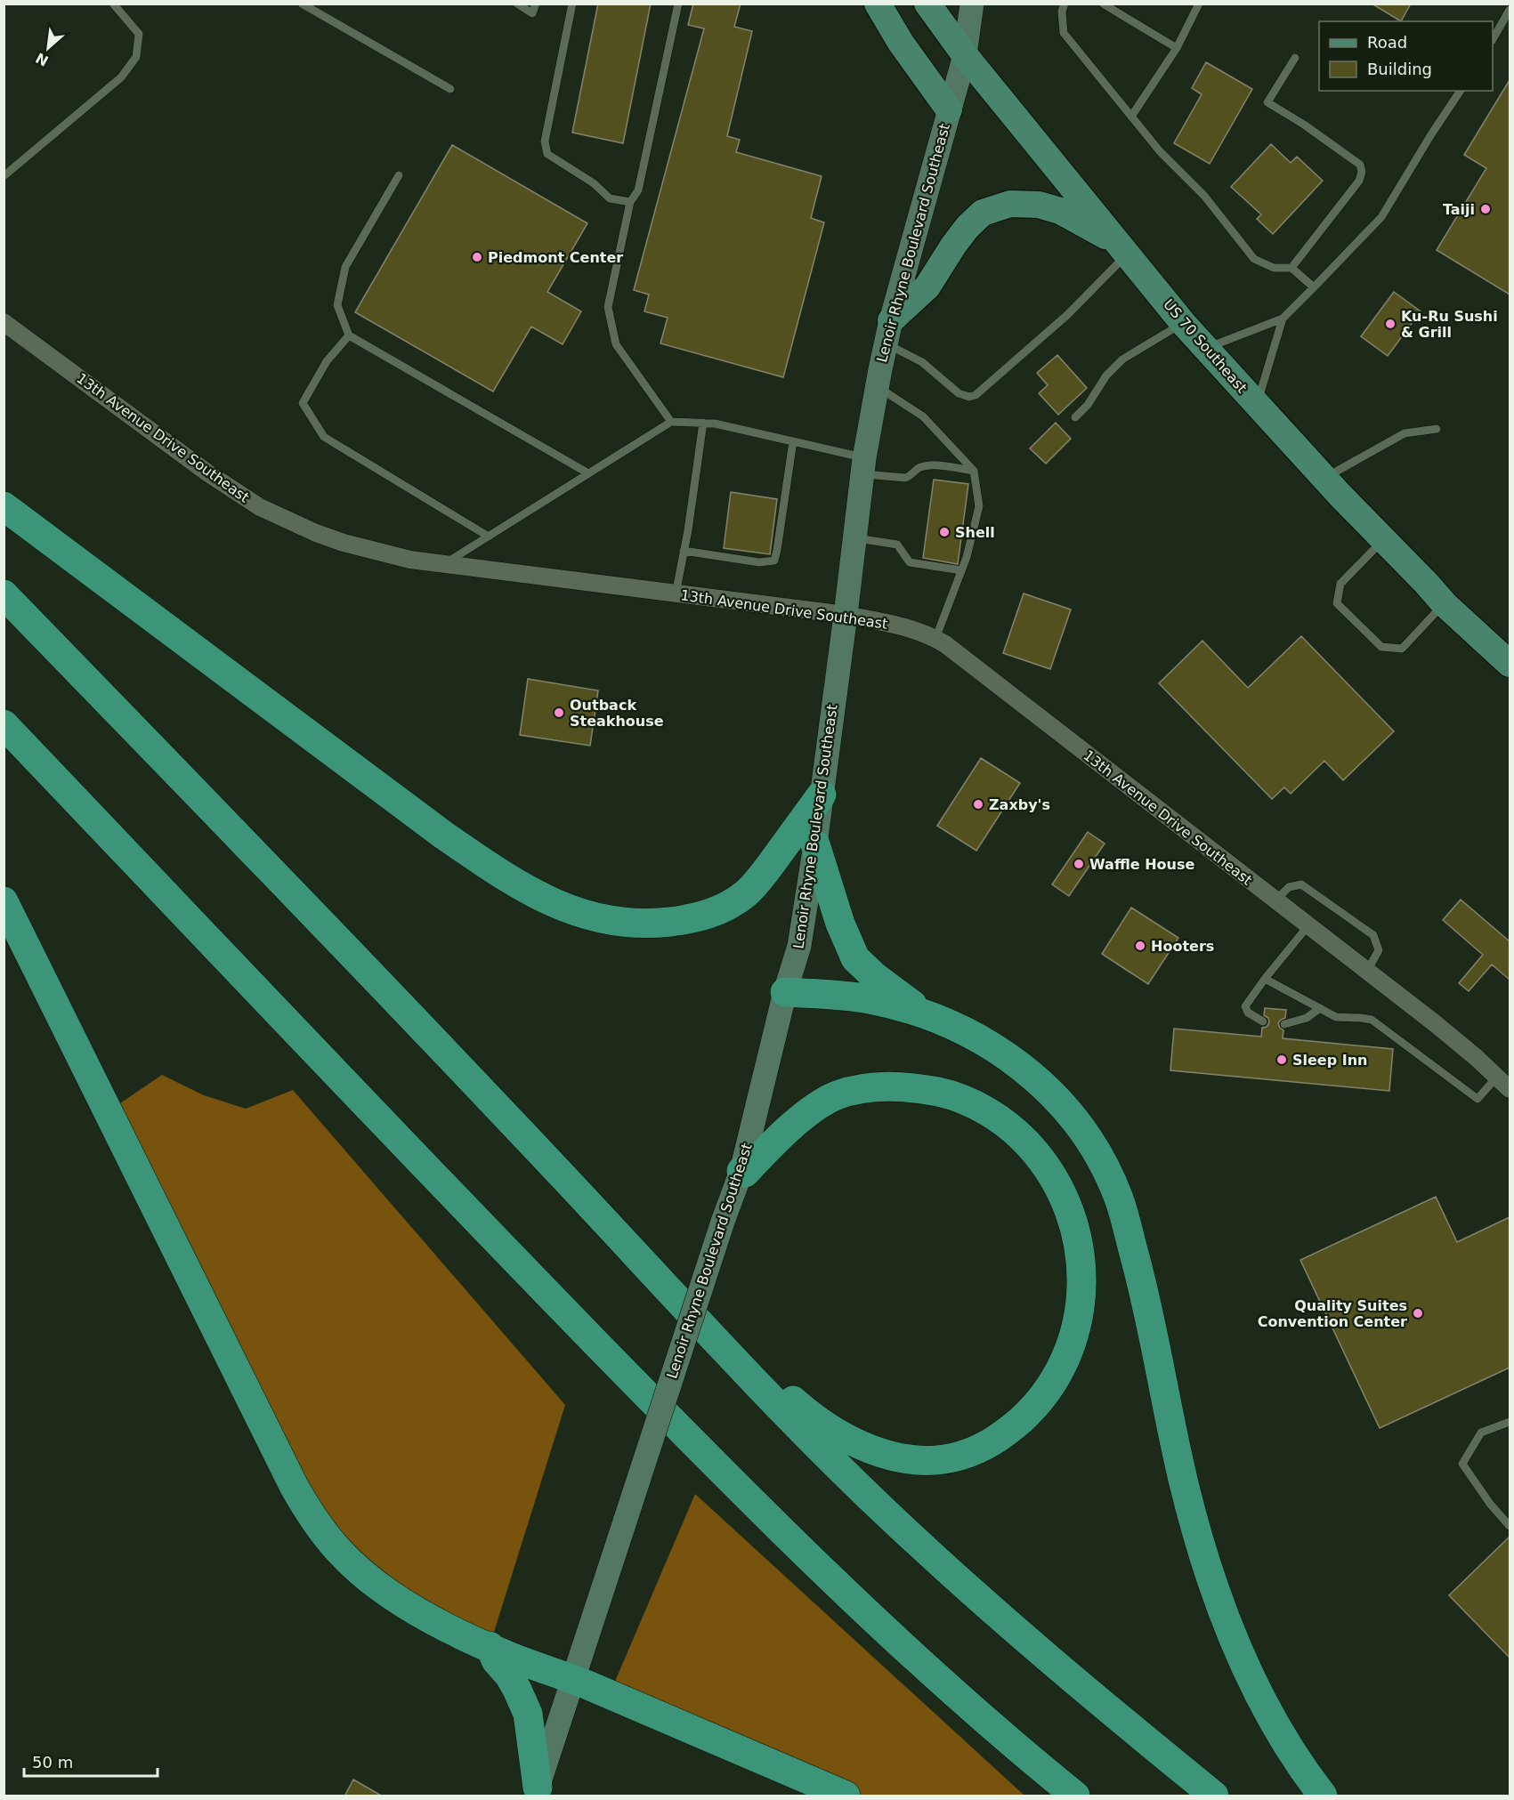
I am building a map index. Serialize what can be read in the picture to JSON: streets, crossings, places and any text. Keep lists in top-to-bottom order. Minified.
{"streets":{"main road":["Lenoir Rhyne Boulevard Southeast","US 70 Southeast"],"street":["13th Avenue Drive Southeast"]},"crossings":[["Lenoir Rhyne Boulevard Southeast","US 70 Southeast"],["Lenoir Rhyne Boulevard Southeast","13th Avenue Drive Southeast"]],"places":["Taiji","Piedmont Center","Ku-Ru Sushi & Grill","Shell","Outback Steakhouse","Zaxby's","Waffle House","Hooters","Sleep Inn","Quality Suites Convention Center"],"legend":["Road","Building"],"scale_bar":"50 m","north":"bottom left"}
